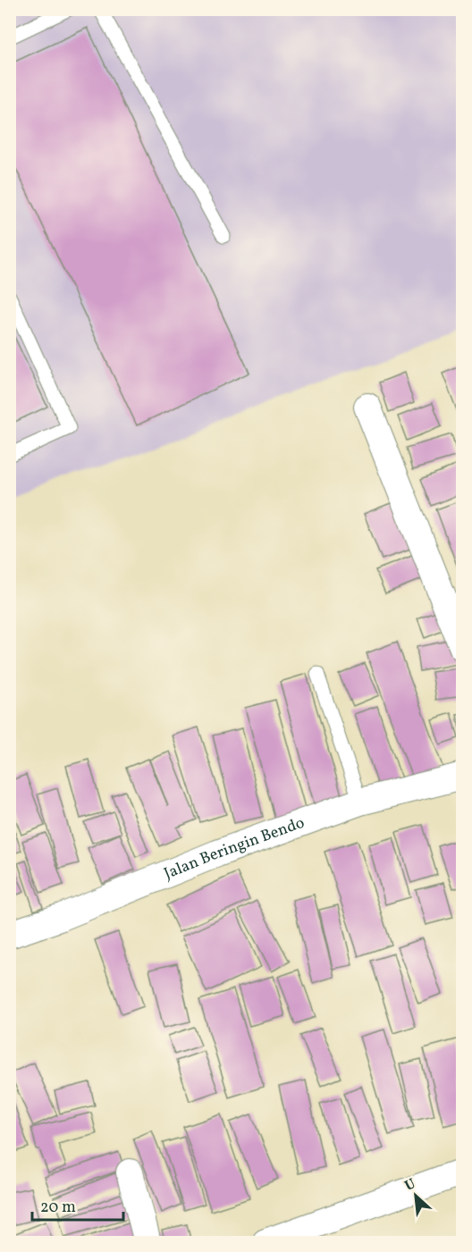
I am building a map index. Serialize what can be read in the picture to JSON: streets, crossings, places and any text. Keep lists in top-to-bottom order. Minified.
{"streets":{"street":["Jalan Beringin Bendo"]},"scale_bar":"20 m","north":"top left"}
